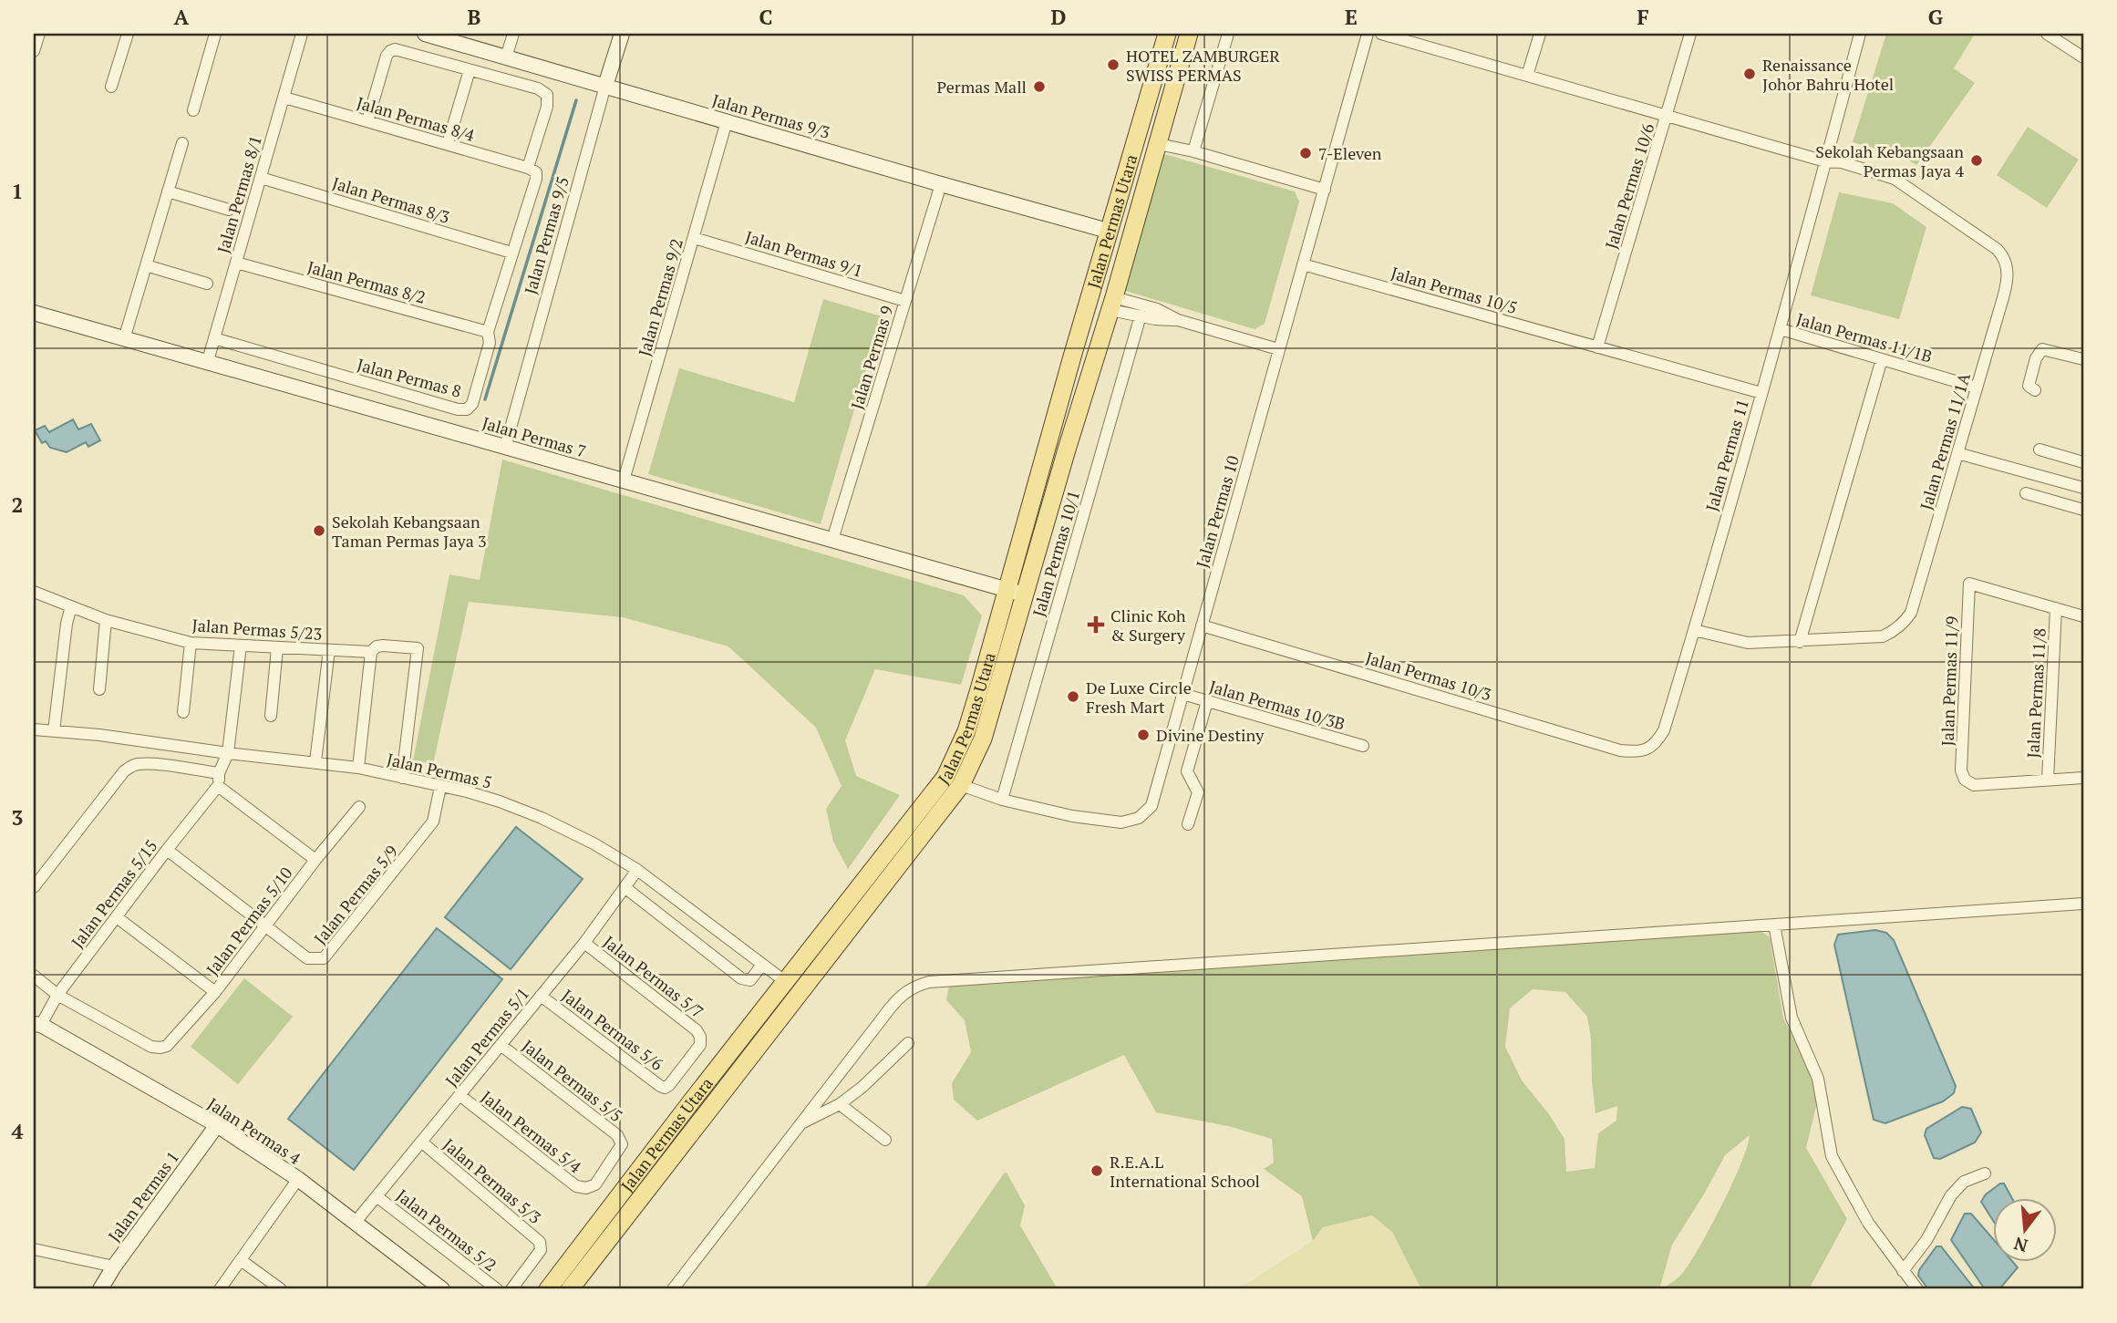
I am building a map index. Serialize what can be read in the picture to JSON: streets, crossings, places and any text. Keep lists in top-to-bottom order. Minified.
{"streets":{"main road":["Jalan Permas Utara"],"street":["Jalan Permas 9/3","Jalan Permas 8/4","Jalan Permas 10/6","Jalan Permas 8/1","Jalan Permas 8/3","Jalan Permas 9/5","Jalan Permas 9/1","Jalan Permas 8/2","Jalan Permas 10/5","Jalan Permas 9/2","Jalan Permas 11/1B","Jalan Permas 9","Jalan Permas 8","Jalan Permas 7","Jalan Permas 11/1A","Jalan Permas 11","Jalan Permas 10","Jalan Permas 10/1","Jalan Permas 5/23","Jalan Permas 10/3","Jalan Permas 11/9","Jalan Permas 11/8","Jalan Permas 10/3B","Jalan Permas 5","Jalan Permas 5/15","Jalan Permas 5/9","Jalan Permas 5/10","Jalan Permas 5/7","Jalan Permas 5/6","Jalan Permas 5/1","Jalan Permas 5/5","Jalan Permas 4","Jalan Permas 5/4","Jalan Permas 5/3","Jalan Permas 1","Jalan Permas 5/2"]},"crossings":[["Jalan Permas 9/3","Jalan Permas Utara"],["Jalan Permas 9/3","Jalan Permas 9/5"],["Jalan Permas 9/3","Jalan Permas 9/2"],["Jalan Permas 9/3","Jalan Permas 9"],["Jalan Permas 8/4","Jalan Permas 8/1"],["Jalan Permas 8/4","Jalan Permas 8"],["Jalan Permas 10/6","Jalan Permas 10/5"],["Jalan Permas 10/6","Jalan Permas 11/1A"],["Jalan Permas 8/1","Jalan Permas 8/3"],["Jalan Permas 8/1","Jalan Permas 8/2"],["Jalan Permas 8/1","Jalan Permas 8"],["Jalan Permas 8/1","Jalan Permas 7"],["Jalan Permas 8/3","Jalan Permas 8"],["Jalan Permas Utara","Jalan Permas 7"],["Jalan Permas Utara","Jalan Permas 10"],["Jalan Permas Utara","Jalan Permas 5"],["Jalan Permas 9/5","Jalan Permas 7"],["Jalan Permas 9/1","Jalan Permas 9/2"],["Jalan Permas 9/1","Jalan Permas 9"],["Jalan Permas 8/2","Jalan Permas 8"],["Jalan Permas 10/5","Jalan Permas 11"],["Jalan Permas 10/5","Jalan Permas 10"],["Jalan Permas 9/2","Jalan Permas 7"],["Jalan Permas 11/1B","Jalan Permas 11/1A"],["Jalan Permas 11/1B","Jalan Permas 11"],["Jalan Permas 9","Jalan Permas 7"],["Jalan Permas 11/1A","Jalan Permas 11"],["Jalan Permas 11","Jalan Permas 10/3"],["Jalan Permas 10","Jalan Permas 10/1"],["Jalan Permas 10","Jalan Permas 10/3"],["Jalan Permas 10","Jalan Permas 10/3B"],["Jalan Permas 5/23","Jalan Permas 5"],["Jalan Permas 11/9","Jalan Permas 11/8"],["Jalan Permas 5","Jalan Permas 5/9"],["Jalan Permas 5","Jalan Permas 5/1"],["Jalan Permas 5/15","Jalan Permas 5/10"],["Jalan Permas 5/15","Jalan Permas 4"],["Jalan Permas 5/9","Jalan Permas 5/10"],["Jalan Permas 5/7","Jalan Permas 5/6"],["Jalan Permas 5/7","Jalan Permas 5/1"],["Jalan Permas 5/6","Jalan Permas 5/1"],["Jalan Permas 5/1","Jalan Permas 5/5"],["Jalan Permas 5/1","Jalan Permas 4"],["Jalan Permas 5/1","Jalan Permas 5/4"],["Jalan Permas 5/1","Jalan Permas 5/3"],["Jalan Permas 5/1","Jalan Permas 5/2"],["Jalan Permas 5/5","Jalan Permas 5/4"],["Jalan Permas 4","Jalan Permas 1"]],"places":{"other":["HOTEL ZAMBURGER SWISS PERMAS","Renaissance Johor Bahru Hotel","Permas Mall","7-Eleven","Sekolah Kebangsaan Permas Jaya 4","Sekolah Kebangsaan Taman Permas Jaya 3","De Luxe Circle Fresh Mart","Divine Destiny","R.E.A.L International School"],"health":["Clinic Koh & Surgery"]},"north":"bottom","grid":{"columns":["A","B","C","D","E","F","G"],"rows":["1","2","3","4"]}}
